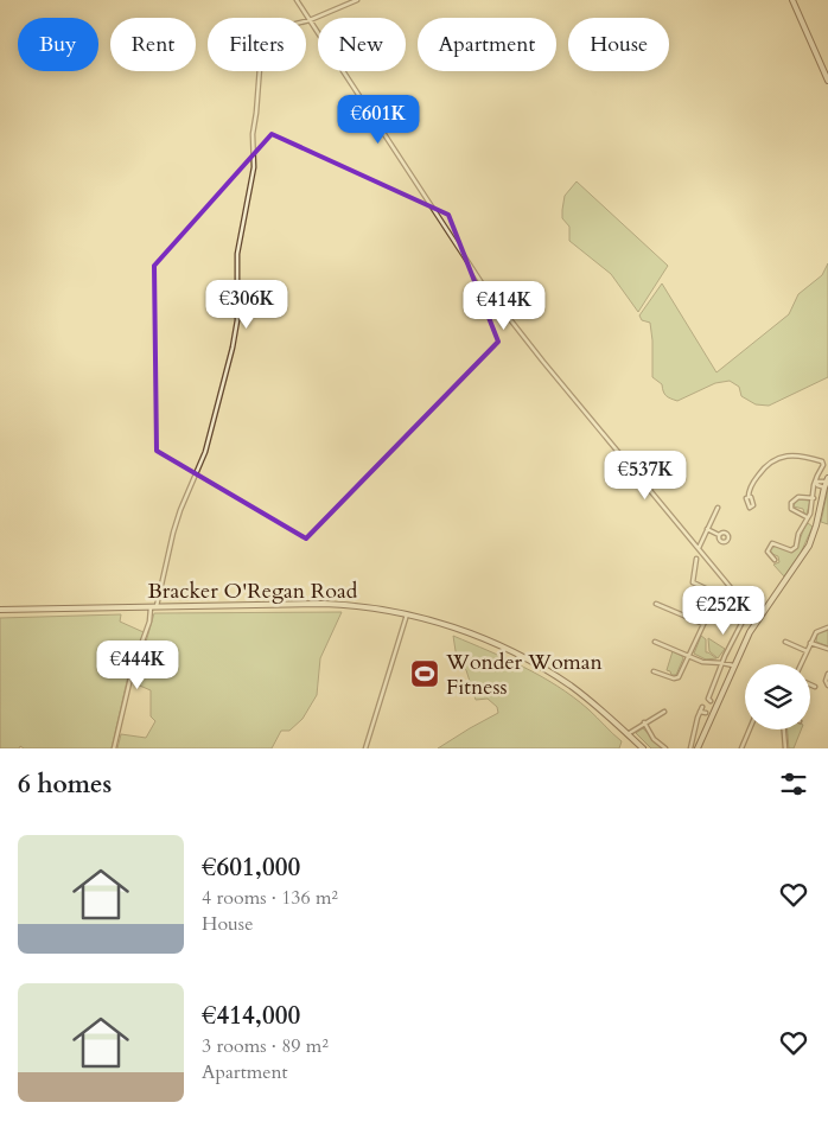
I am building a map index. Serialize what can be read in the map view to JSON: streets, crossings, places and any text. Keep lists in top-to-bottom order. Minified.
{"streets":{"main road":["Bracker O'Regan Road"]},"places":{"sports":["Wonder Woman Fitness"]},"page":{"chip":["Buy","Rent","Filters","New","Apartment","House"],"price":["€601K","€306K","€414K","€537K","€252K","€444K"],"heading":"6 homes","list":[{"name":"€601,000","note":"4 rooms · 136 m² · House"},{"name":"€414,000","note":"3 rooms · 89 m² · Apartment"}]}}
